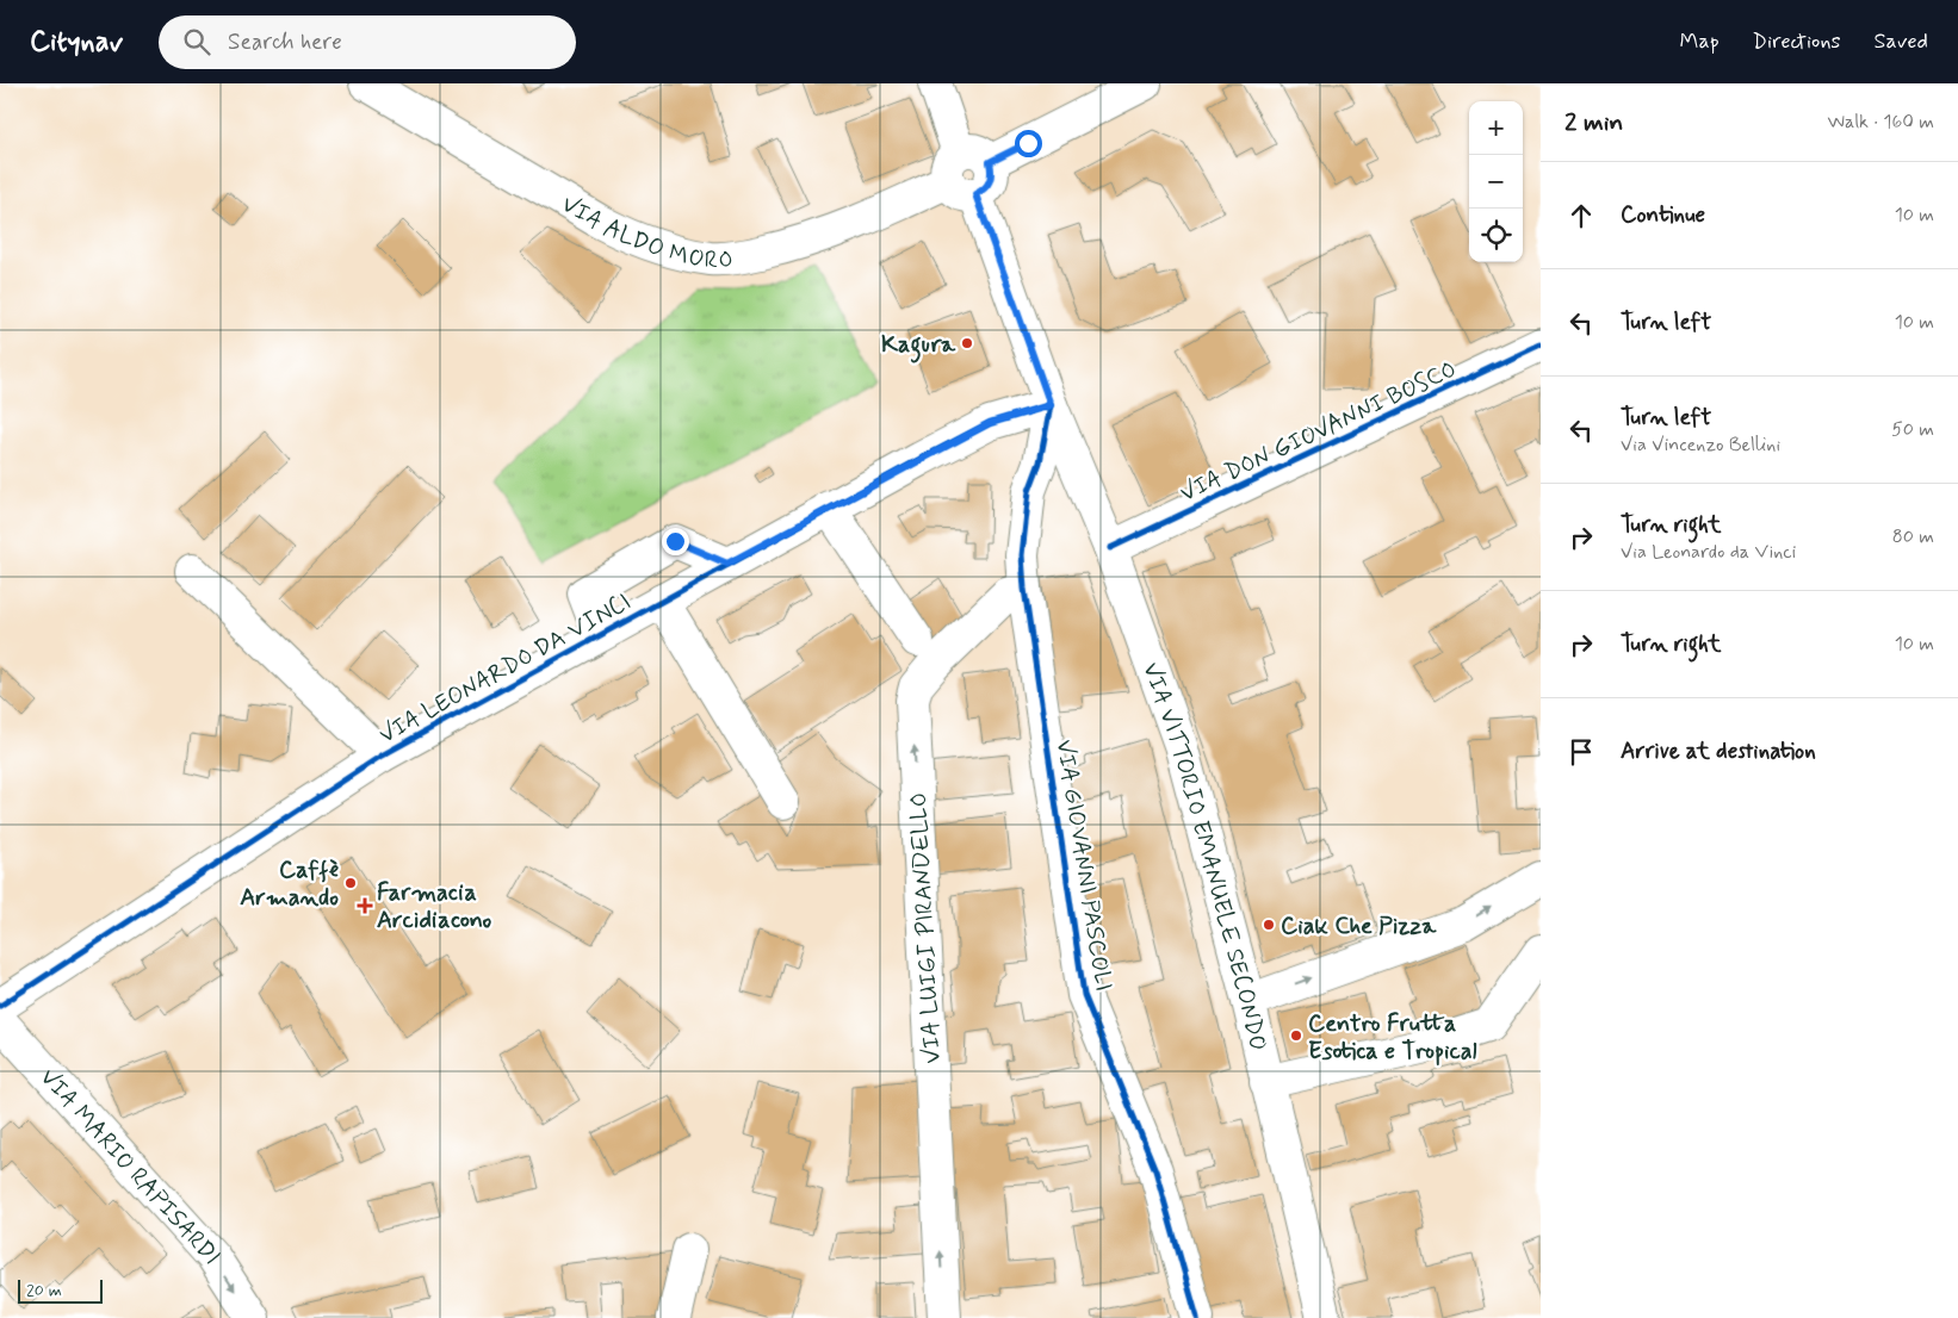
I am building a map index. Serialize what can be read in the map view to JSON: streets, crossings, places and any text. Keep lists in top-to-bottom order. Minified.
{"streets":{"street":["VIA ALDO MORO","VIA DON GIOVANNI BOSCO","VIA LEONARDO DA VINCI","VIA VITTORIO EMANUELE SECONDO","VIA GIOVANNI PASCOLI","VIA LUIGI PIRANDELLO","VIA MARIO RAPISARDI"]},"crossings":[["VIA ALDO MORO","VIA VITTORIO EMANUELE SECONDO"],["VIA DON GIOVANNI BOSCO","VIA VITTORIO EMANUELE SECONDO"],["VIA LEONARDO DA VINCI","VIA VITTORIO EMANUELE SECONDO"],["VIA LEONARDO DA VINCI","VIA GIOVANNI PASCOLI"],["VIA VITTORIO EMANUELE SECONDO","VIA GIOVANNI PASCOLI"],["VIA GIOVANNI PASCOLI","VIA LUIGI PIRANDELLO"]],"one_way":["VIA LUIGI PIRANDELLO","VIA MARIO RAPISARDI"],"places":{"other":["Kagura","Caffè Armando","Ciak Che Pizza","Centro Frutta Esotica e Tropical"],"health":["Farmacia Arcidiacono"]},"scale_bar":"20 m","page":{"header":"Citynav","search":"Search here","nav":["Map","Directions","Saved"],"heading":["2 min","Walk · 160 m"],"map_buttons":["+","−"],"list":[["Continue","10 m"],["Turn left","10 m"],["Turn left","Via Vincenzo Bellini","50 m"],["Turn right","Via Leonardo da Vinci","80 m"],["Turn right","10 m"],"Arrive at destination"],"scale":"20 m"}}
